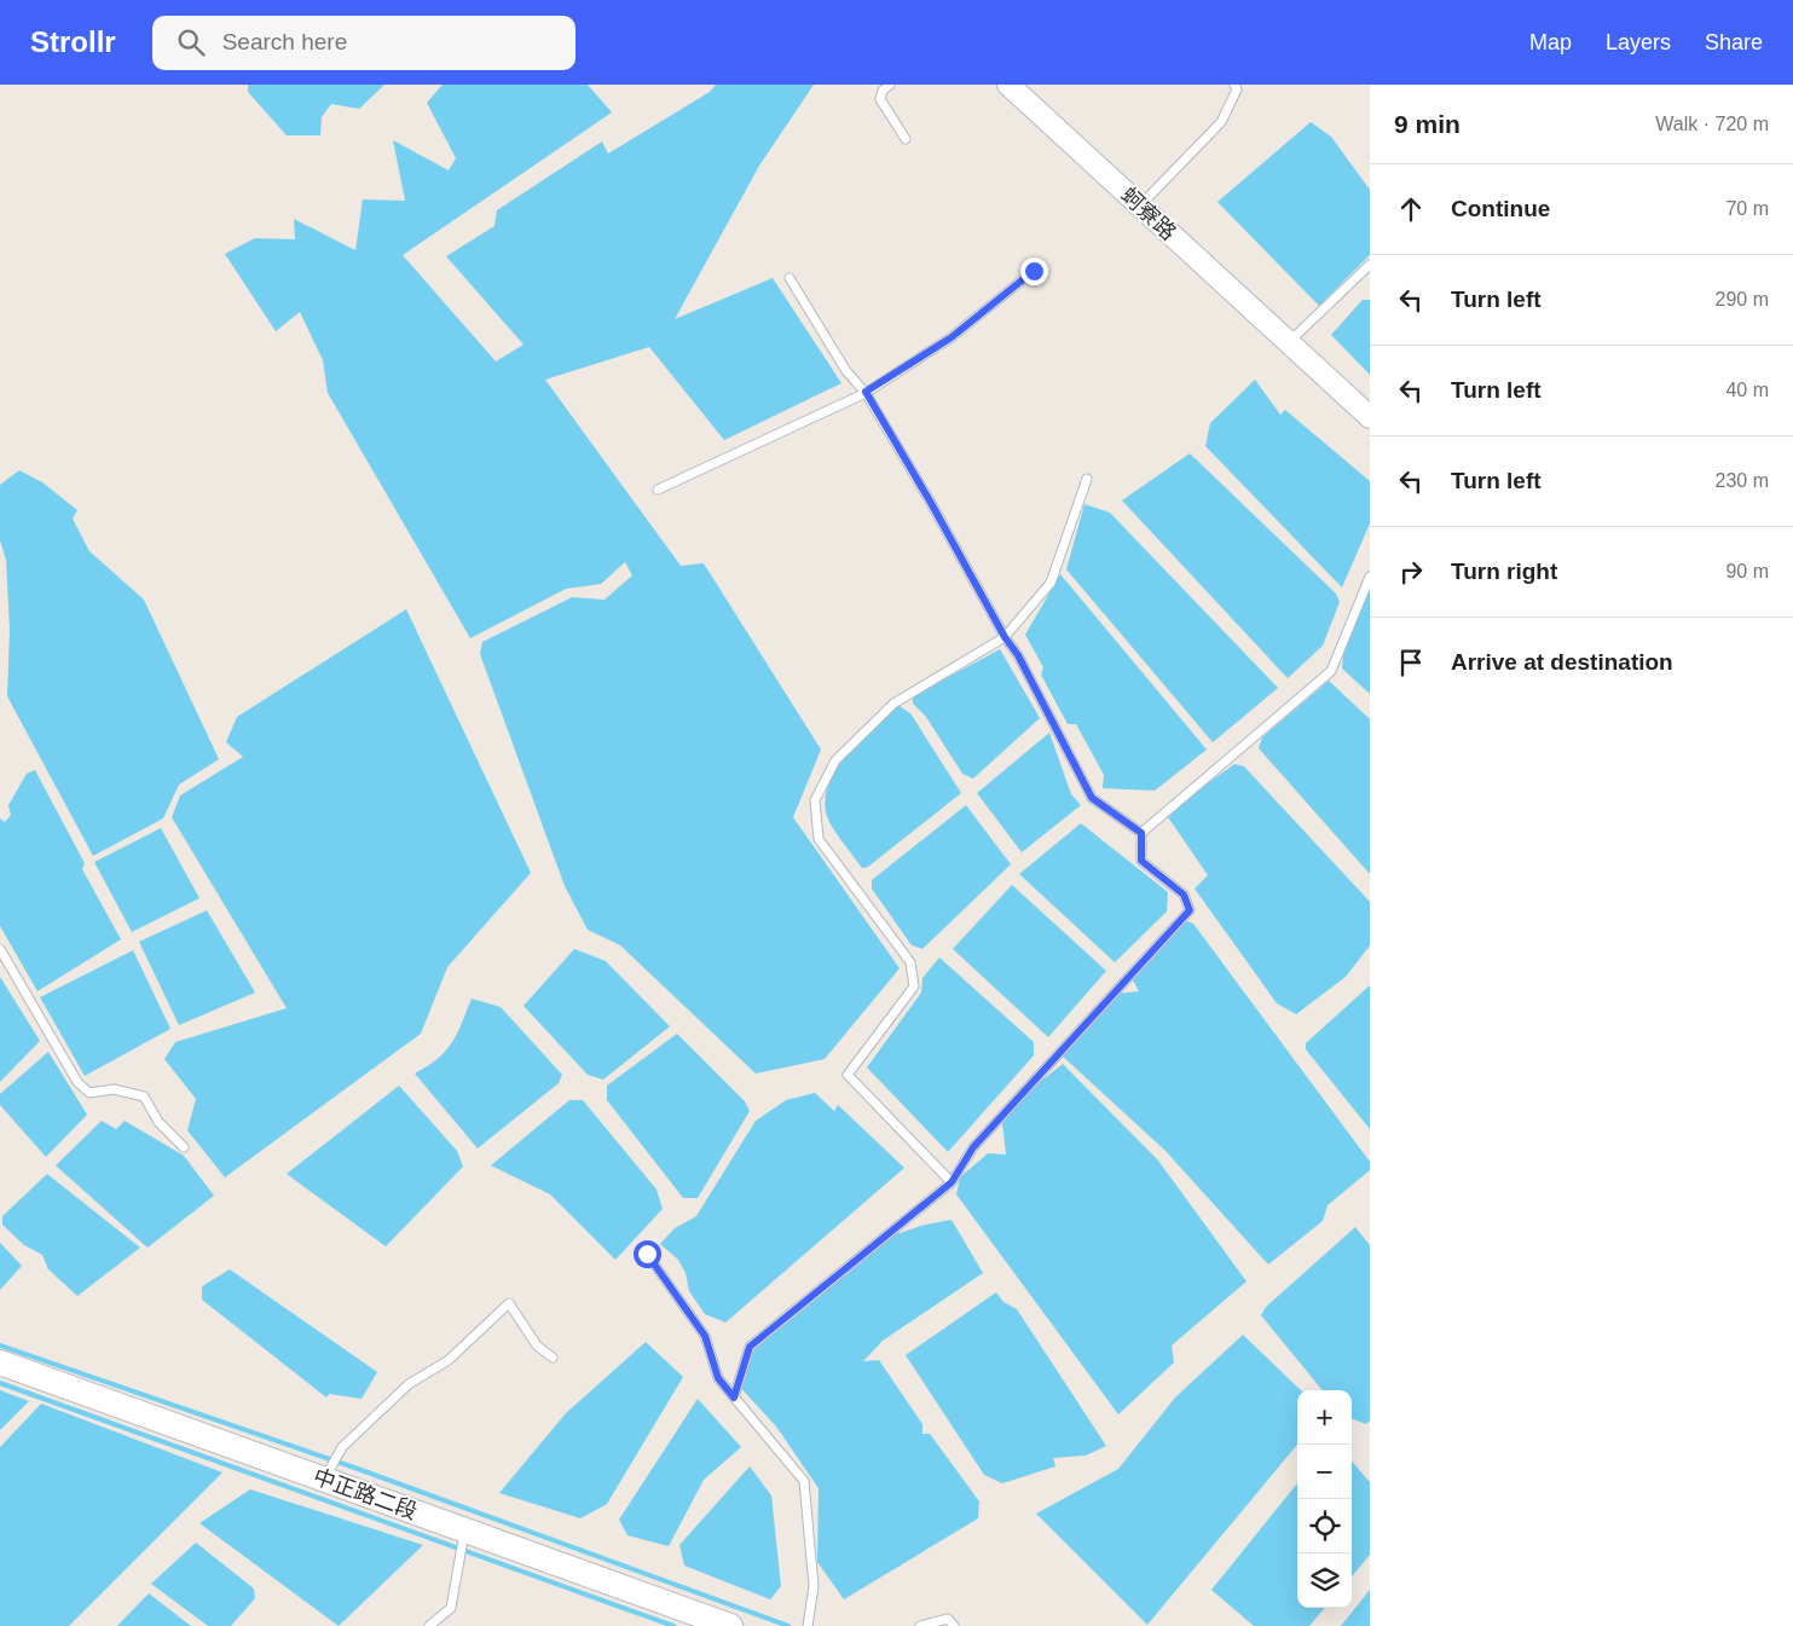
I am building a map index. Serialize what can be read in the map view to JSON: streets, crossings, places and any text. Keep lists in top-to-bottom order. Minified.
{"streets":{"main road":["中正路二段"],"street":["蚵寮路"]},"page":{"header":"Strollr","search":"Search here","nav":["Map","Layers","Share"],"heading":["9 min","Walk · 720 m"],"list":[["Continue","70 m"],["Turn left","290 m"],["Turn left","40 m"],["Turn left","230 m"],["Turn right","90 m"],"Arrive at destination"],"map_buttons":["+","−"]}}
